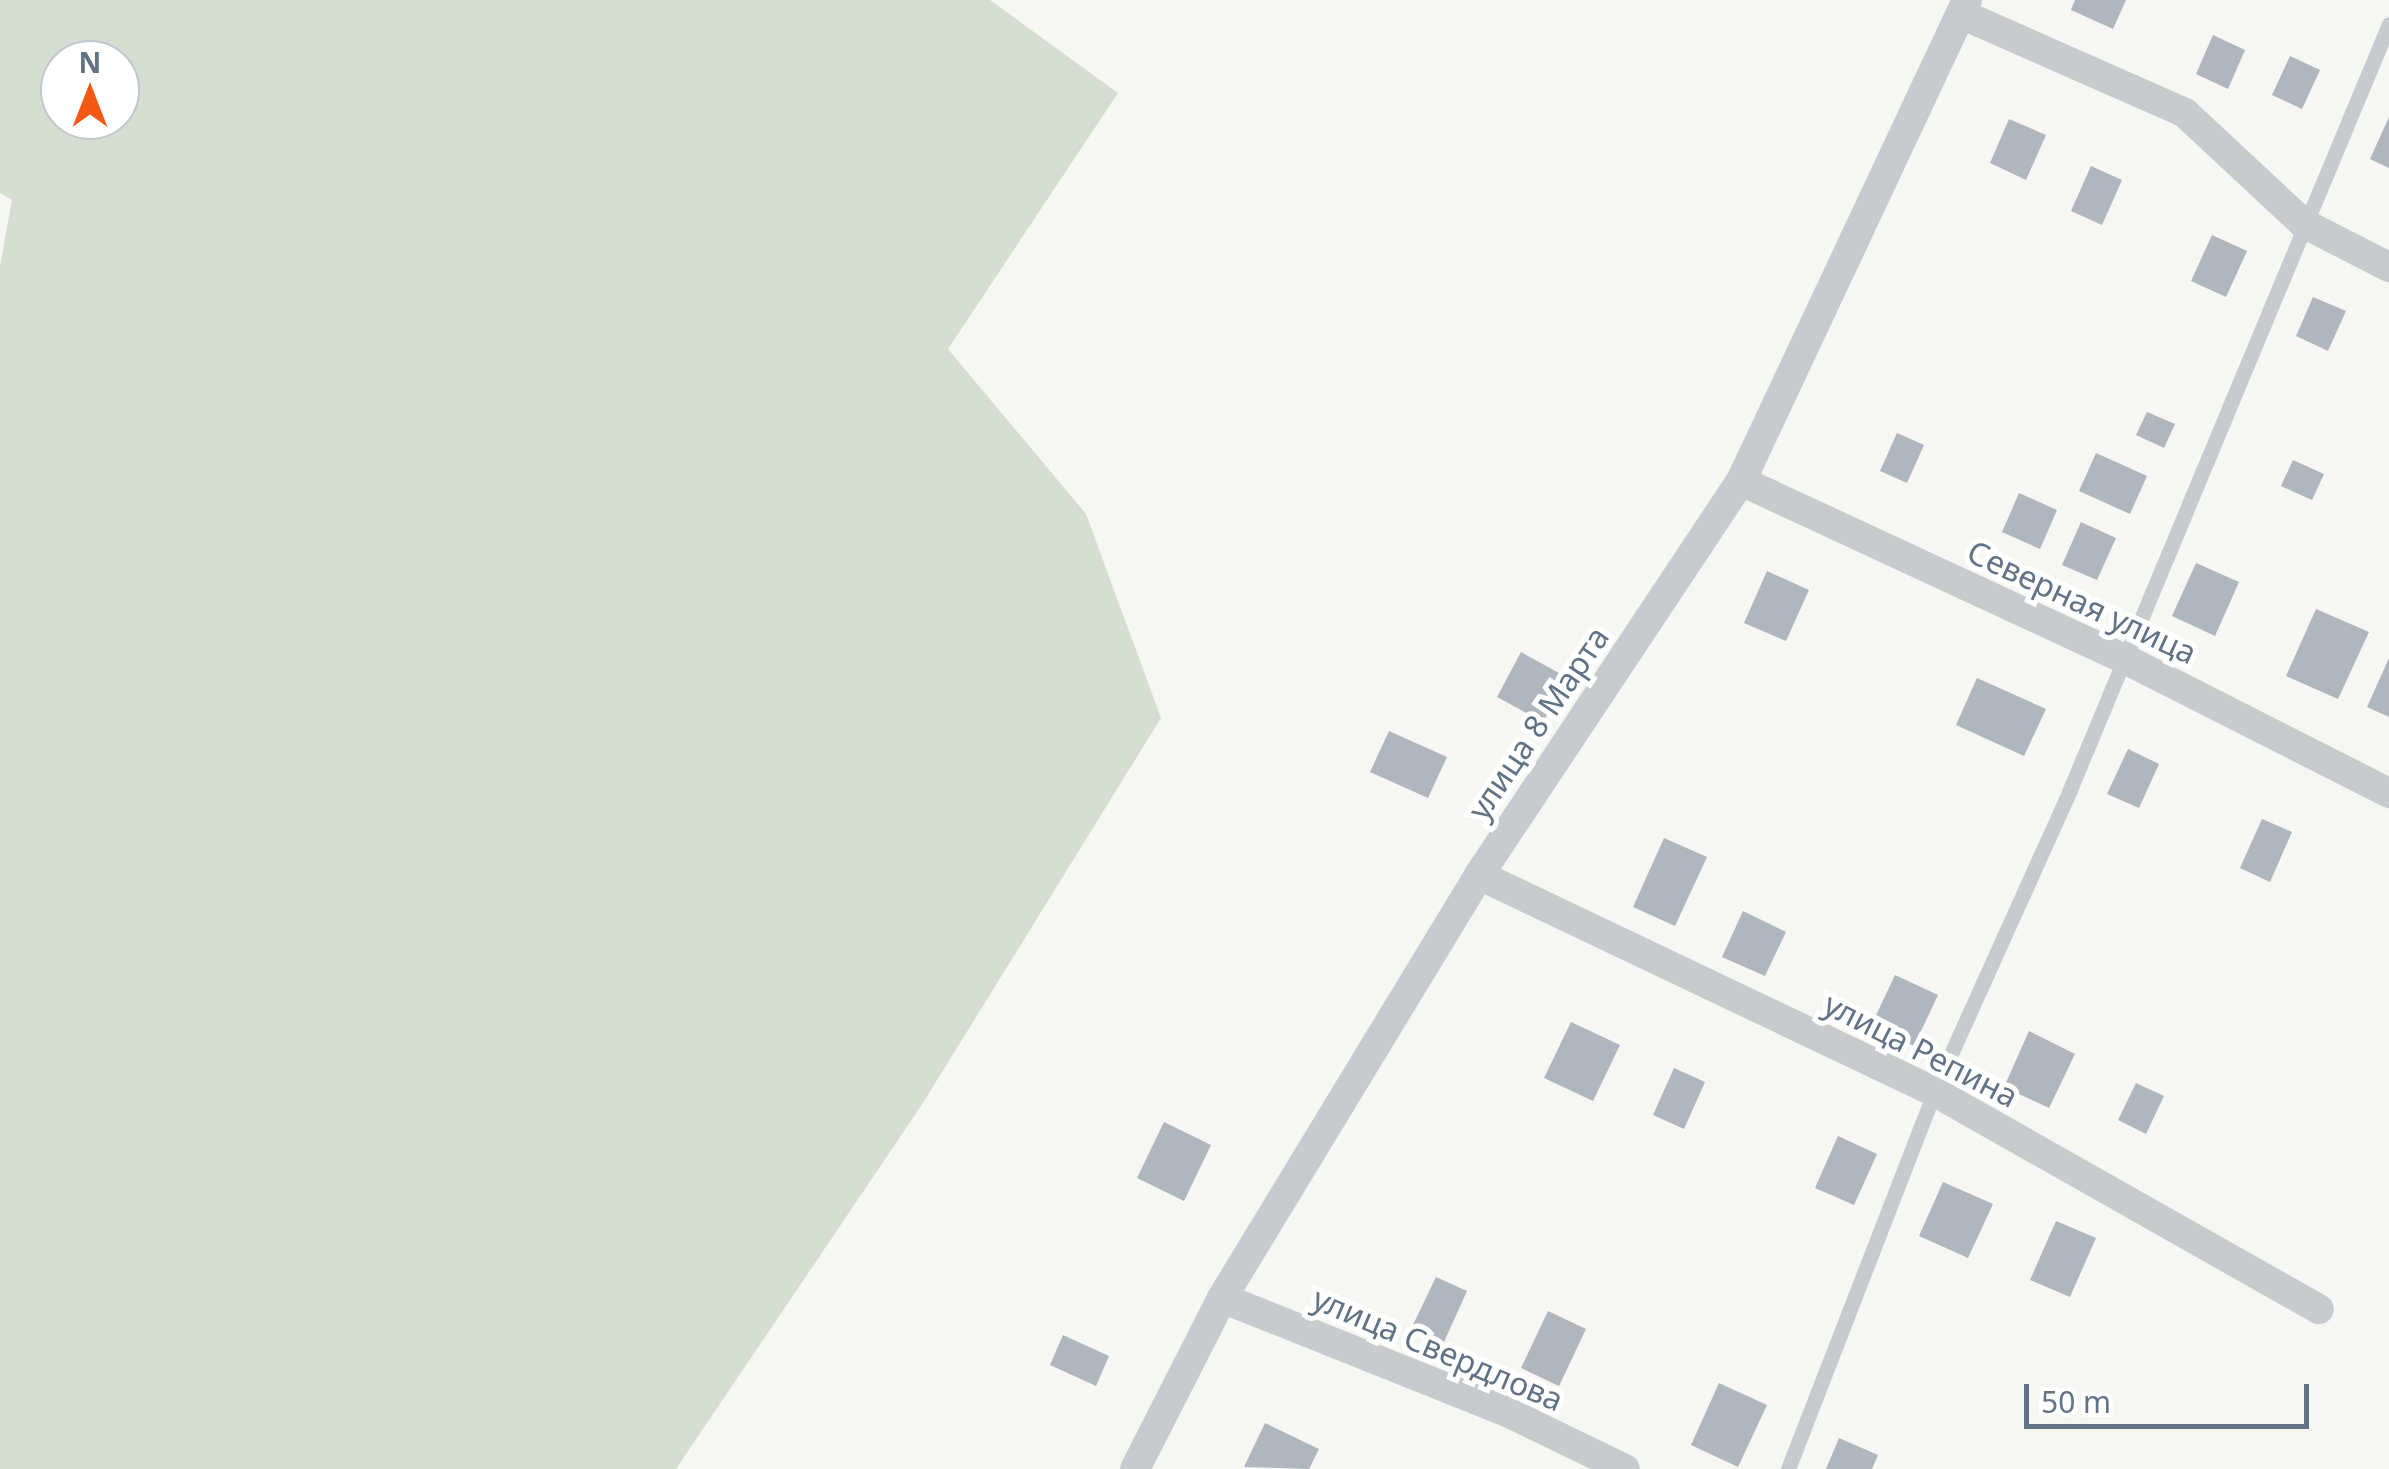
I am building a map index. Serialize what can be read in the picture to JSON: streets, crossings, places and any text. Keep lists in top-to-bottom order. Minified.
{"streets":{"street":["Северная улица","улица 8 Марта","улица Репина","улица Свердлова"]},"crossings":[["Северная улица","улица 8 Марта"],["улица 8 Марта","улица Репина"],["улица 8 Марта","улица Свердлова"]],"scale_bar":"50 m","north":"top"}
